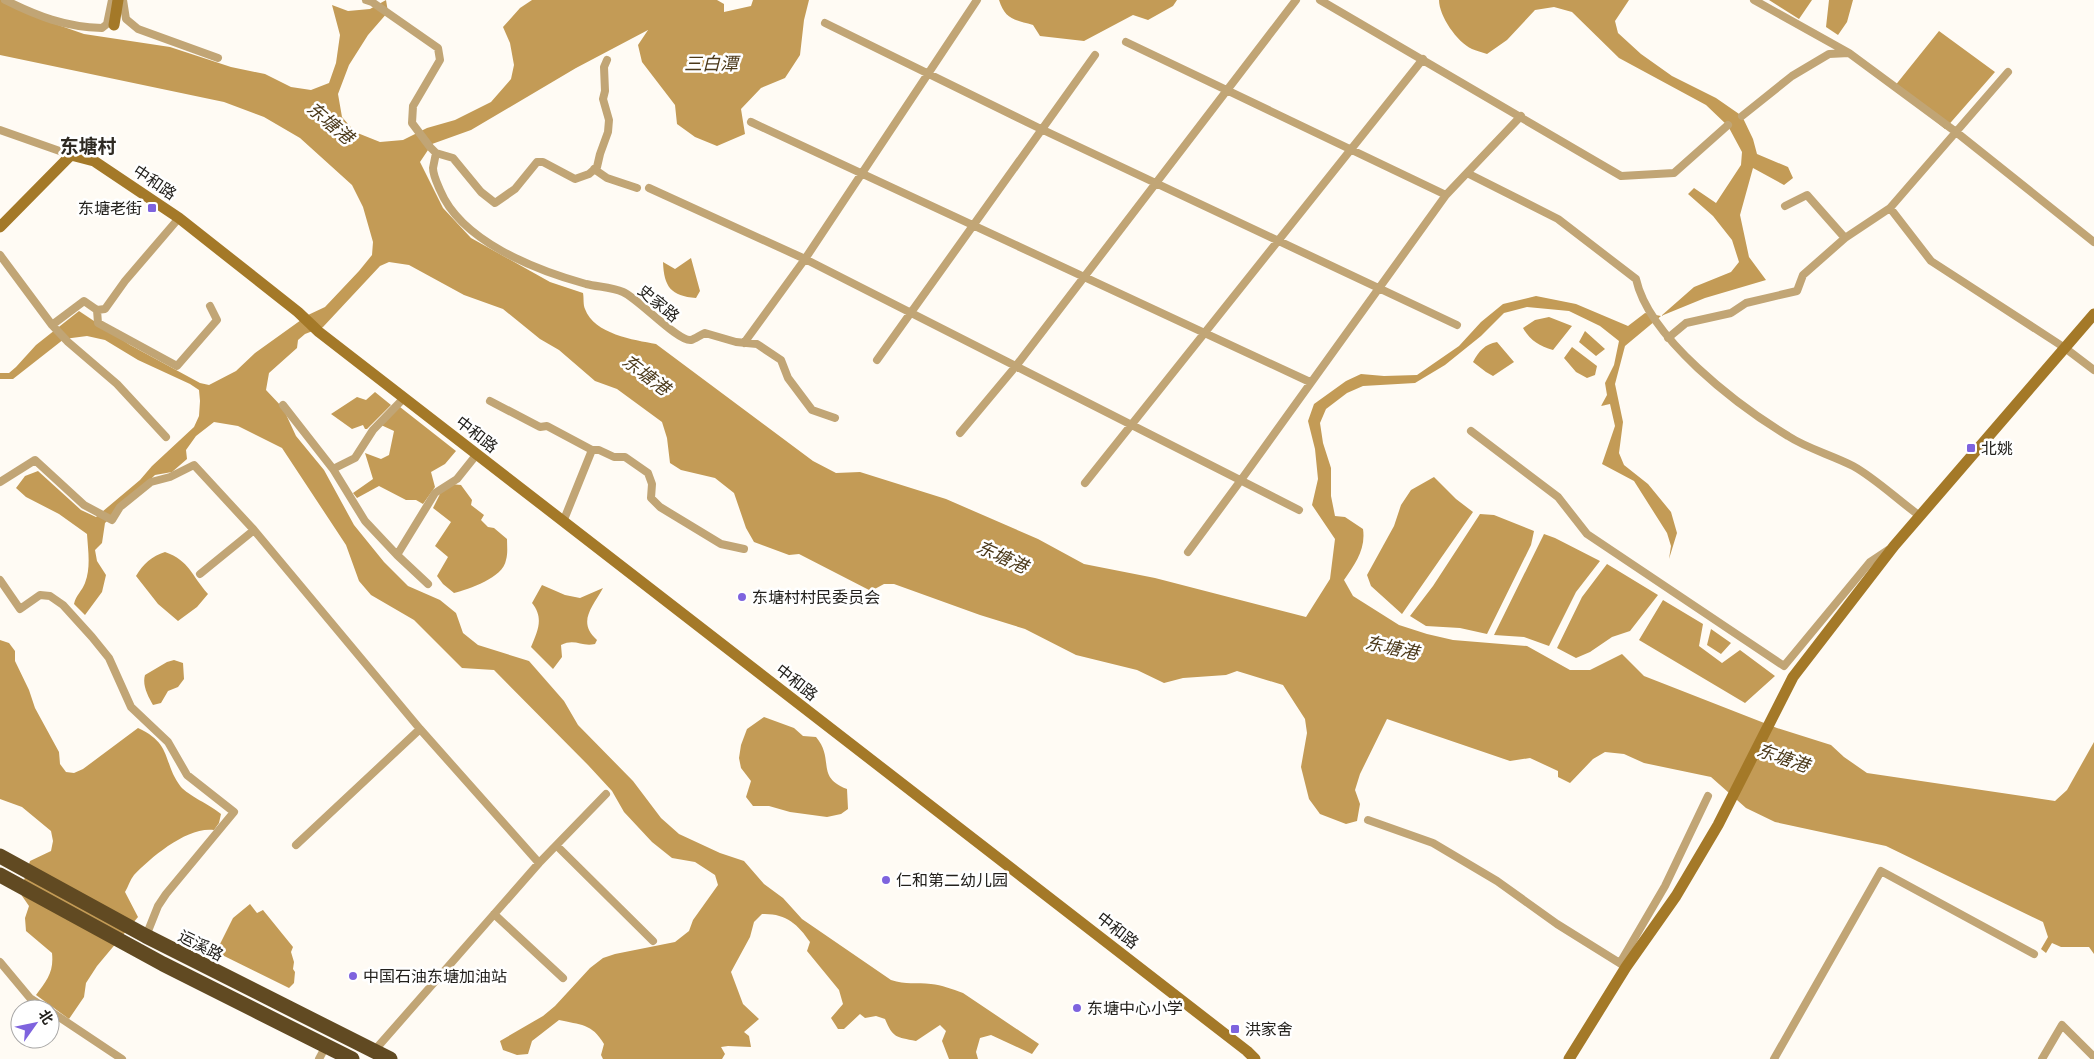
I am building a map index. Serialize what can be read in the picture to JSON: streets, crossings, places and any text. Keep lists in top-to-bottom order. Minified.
{"streets":{"highway":["运溪路"],"street":["中和路","史家路"]},"districts":["东塘村"],"water":["三白潭","东塘港"],"places":{"transit":["东塘老街","北姚","洪家舍"],"other":["东塘村村民委员会","仁和第二幼儿园","中国石油东塘加油站","东塘中心小学"]},"north":"top right"}
